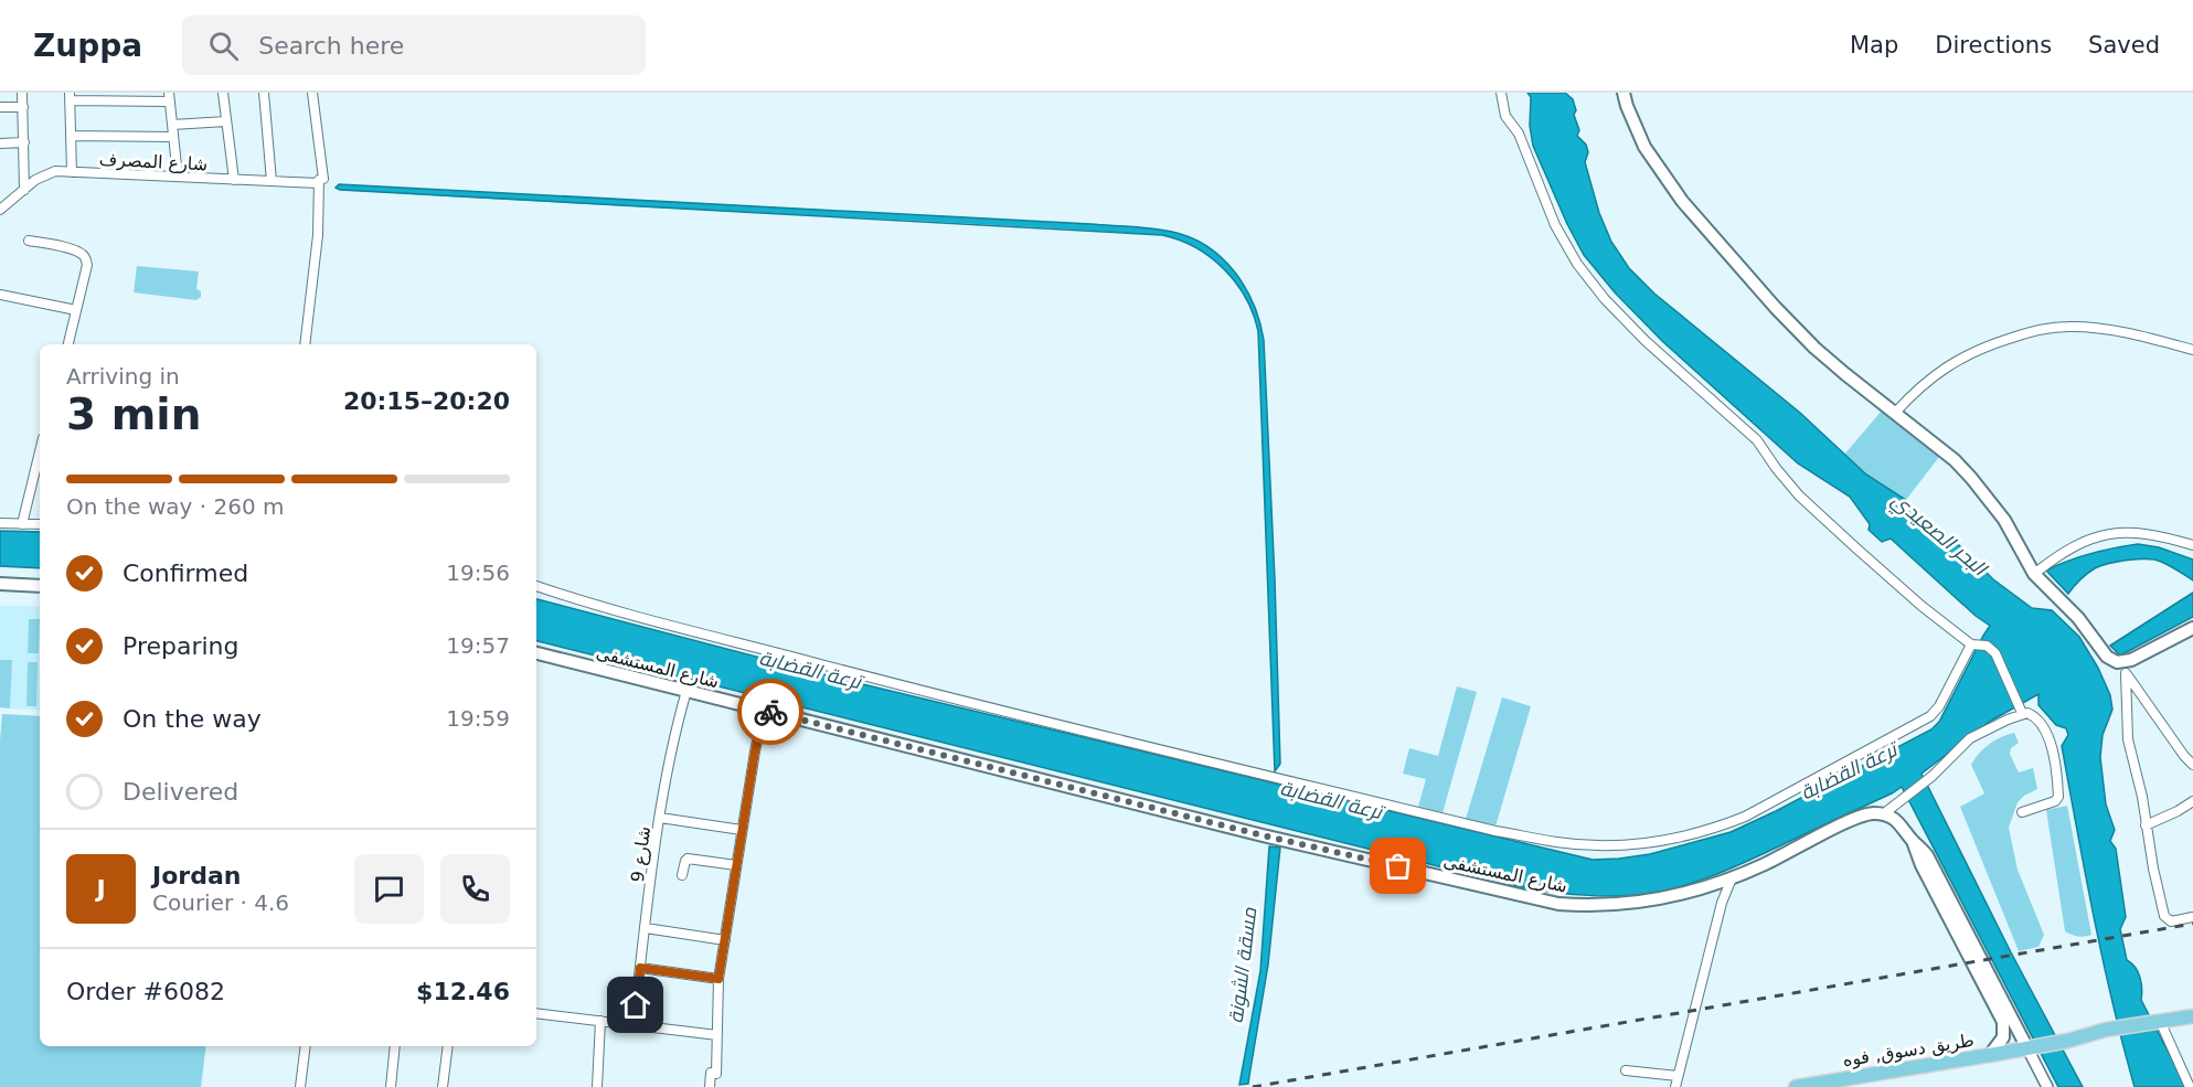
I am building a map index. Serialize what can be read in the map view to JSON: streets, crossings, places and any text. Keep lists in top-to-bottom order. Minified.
{"streets":{"main road":["شارع المستشفى","طريق دسوق, فوه"],"street":["شارع المصرف","شارع 9"]},"crossings":[["شارع المستشفى","شارع 9"]],"water":["البحر الصعيدي","ترعة القضابة","مسقة الشونة"],"page":{"header":"Zuppa","search":"Search here","nav":["Map","Directions","Saved"],"heading":["3 min","Arriving in","20:15–20:20"],"panel":["Jordan","Courier · 4.6","Order #6082","$12.46"],"bar":"On the way · 260 m","list":[["Confirmed","19:56"],["Preparing","19:57"],["On the way","19:59"],"Delivered"],"round":"J"}}
